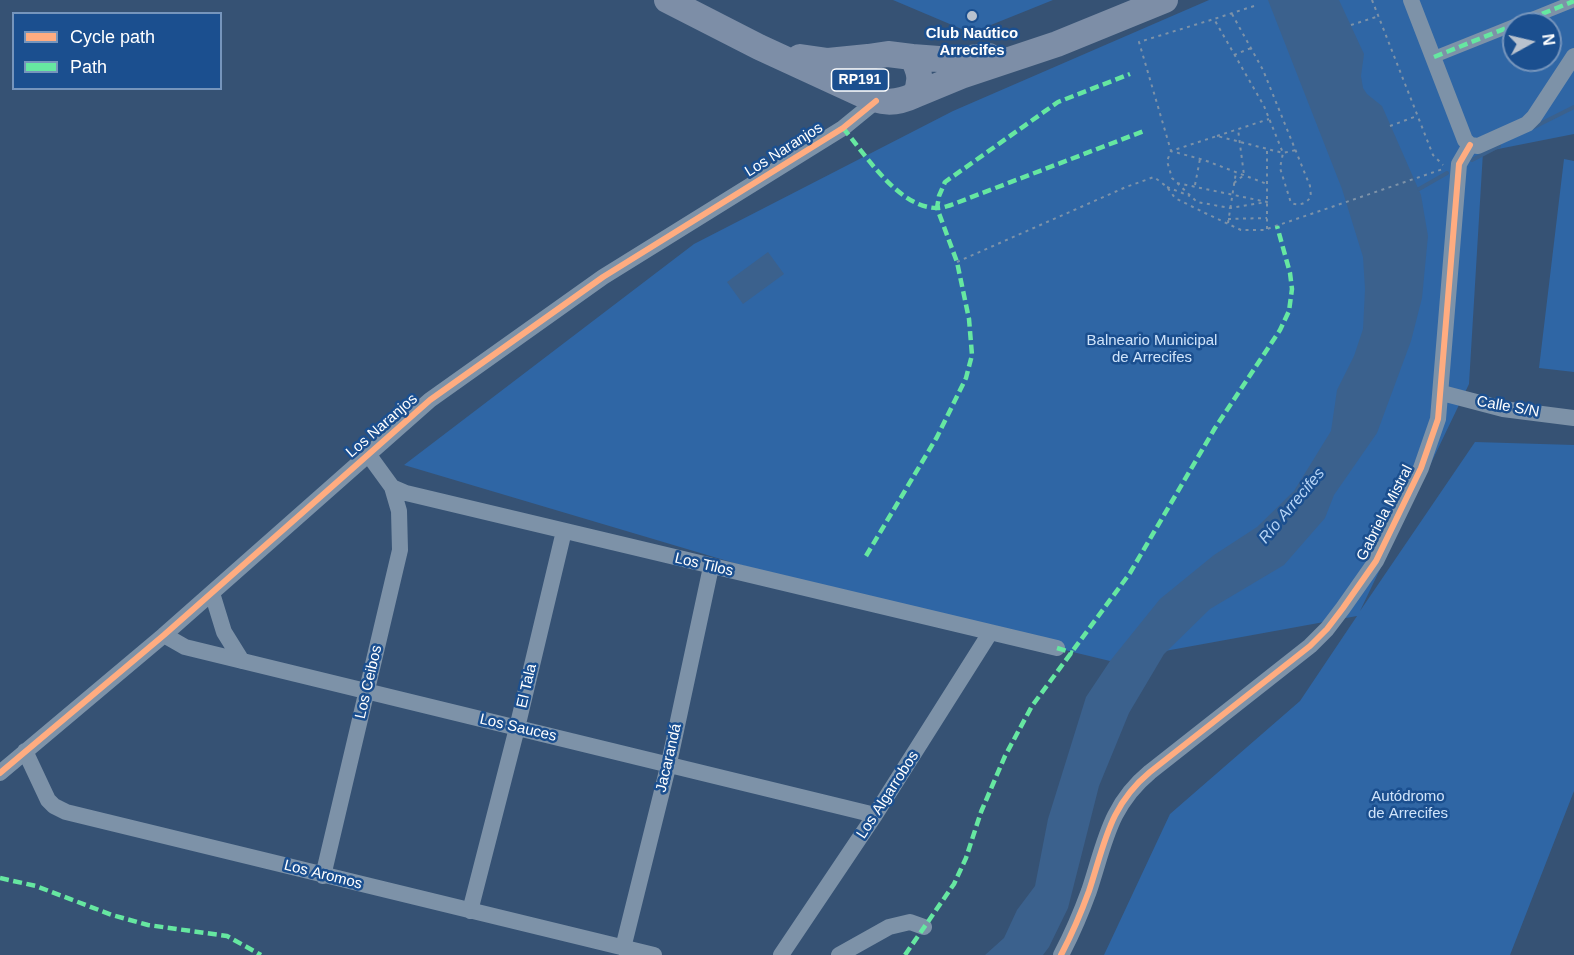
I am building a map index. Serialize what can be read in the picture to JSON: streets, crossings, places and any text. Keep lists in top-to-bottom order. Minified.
{"streets":{"main road":["RP191"],"street":["Los Naranjos","Calle S/N","Gabriela Mistral","Los Tilos","Los Ceibos","El Tala","Los Sauces","Jacarandá","Los Algarrobos","Los Aromos"]},"crossings":[["RP191","Los Naranjos"],["Los Naranjos","Los Sauces"],["Los Naranjos","Los Aromos"],["Calle S/N","Gabriela Mistral"],["Los Tilos","Los Ceibos"],["Los Tilos","El Tala"],["Los Tilos","Jacarandá"],["Los Tilos","Los Algarrobos"],["Los Ceibos","Los Sauces"],["Los Ceibos","Los Aromos"],["El Tala","Los Sauces"],["El Tala","Los Aromos"],["Los Sauces","Jacarandá"],["Los Sauces","Los Algarrobos"],["Jacarandá","Los Aromos"]],"water":["Río Arrecifes"],"parks":["Balneario Municipal de Arrecifes","Autódromo de Arrecifes"],"places":["Club Naútico Arrecifes"],"legend":["Cycle path","Path"],"north":"right"}
